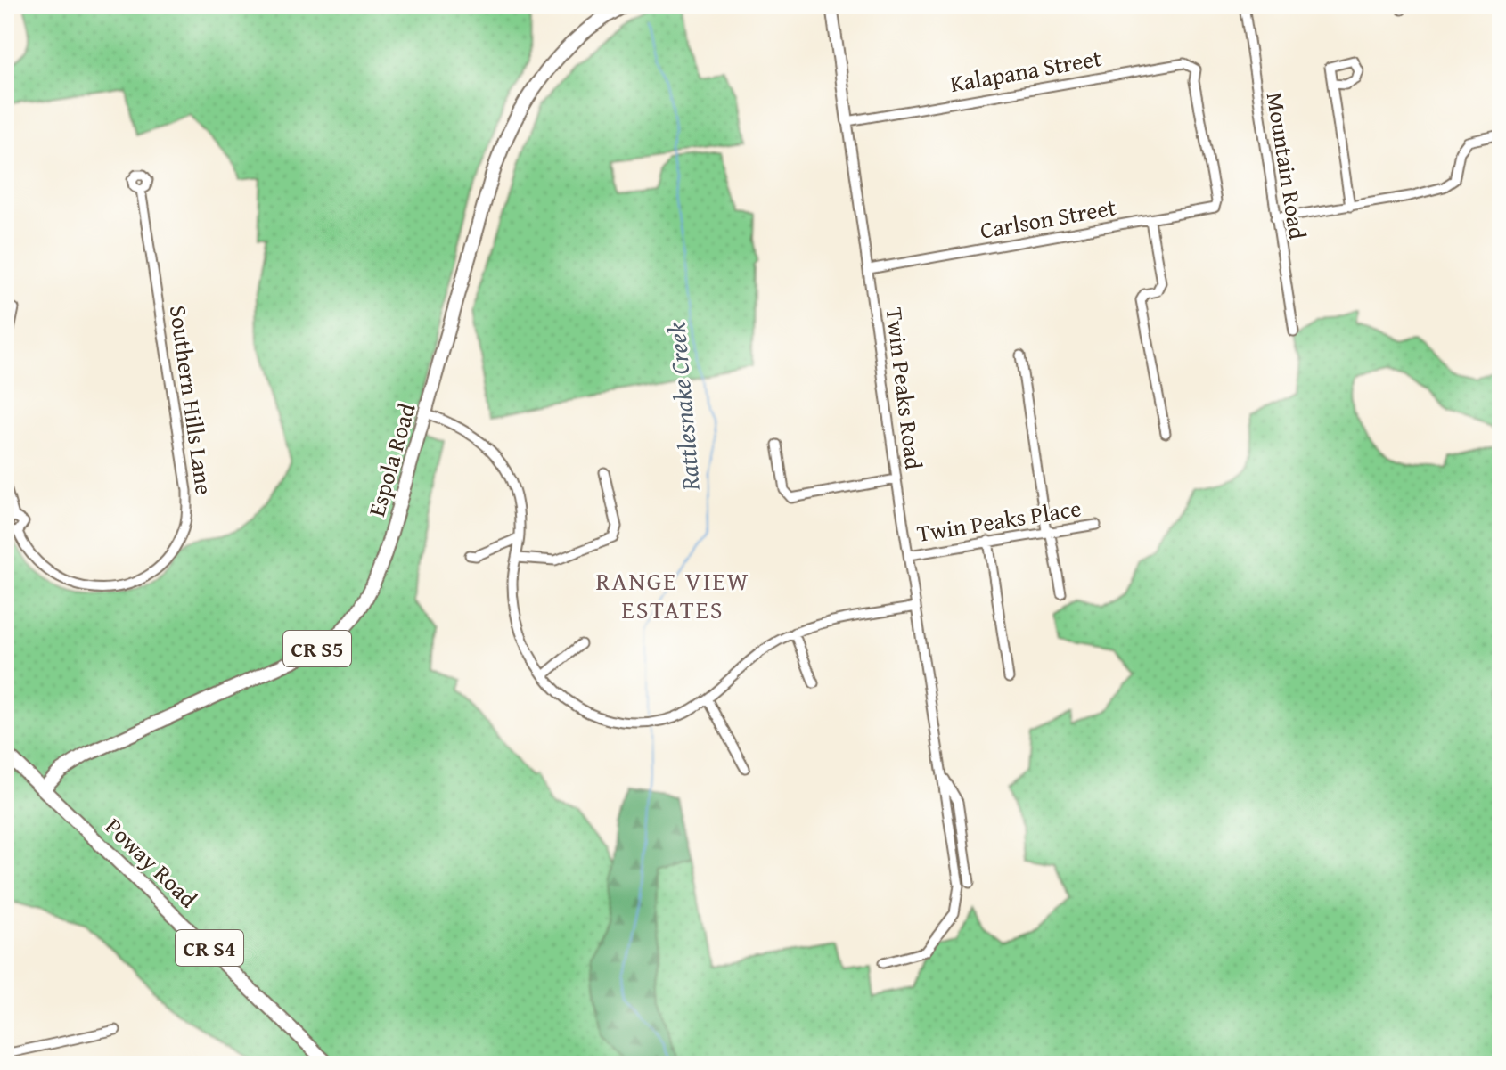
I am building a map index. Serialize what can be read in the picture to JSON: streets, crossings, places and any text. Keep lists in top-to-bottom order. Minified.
{"streets":{"main road":["Espola Road","CR S5","Poway Road","CR S4"],"street":["Kalapana Street","Mountain Road","Carlson Street","Twin Peaks Road","Southern Hills Lane","Twin Peaks Place"]},"crossings":[["Kalapana Street","Carlson Street"],["Kalapana Street","Twin Peaks Road"],["Carlson Street","Twin Peaks Road"],["Twin Peaks Road","Twin Peaks Place"],["Espola Road","Poway Road"]],"districts":["RANGE VIEW ESTATES"],"water":["Rattlesnake Creek"]}
